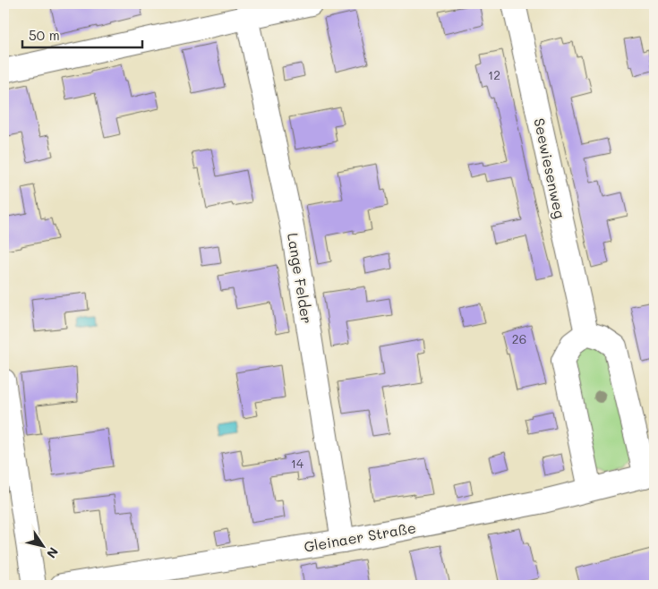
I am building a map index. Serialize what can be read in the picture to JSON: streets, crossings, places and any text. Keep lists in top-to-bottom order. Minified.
{"streets":{"street":["Seewiesenweg","Lange Felder","Gleinaer Straße"]},"crossings":[["Lange Felder","Gleinaer Straße"]],"house_numbers":["12","26","14"],"scale_bar":"50 m","north":"bottom right"}
